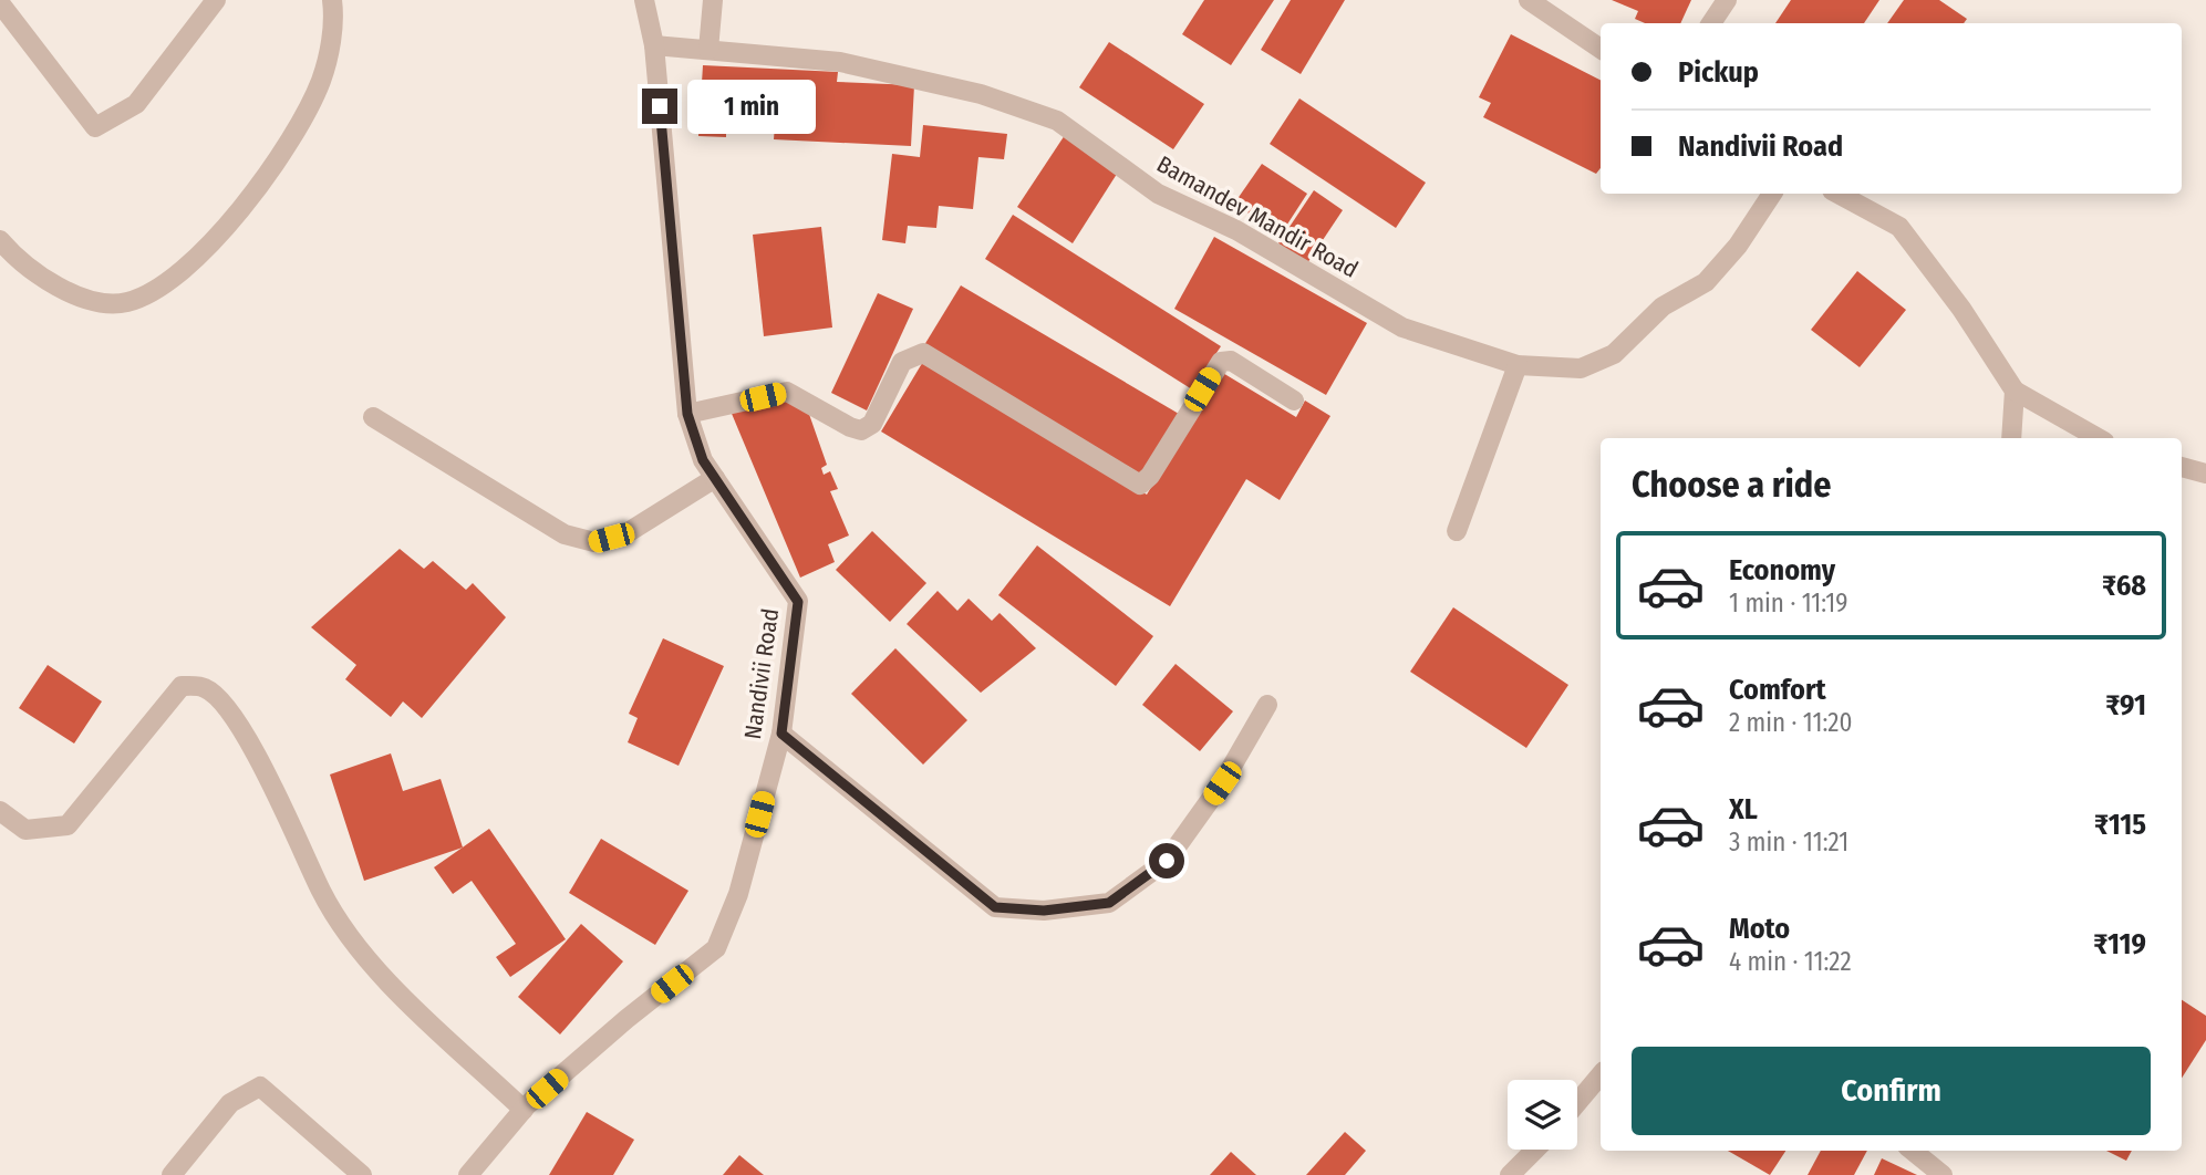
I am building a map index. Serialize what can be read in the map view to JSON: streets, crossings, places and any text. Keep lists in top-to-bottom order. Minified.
{"streets":{"street":["Bamandev Mandir Road","Nandivii Road"]},"crossings":[["Bamandev Mandir Road","Nandivii Road"]],"page":{"banner":["Pickup","Nandivii Road"],"bubble":"1 min","heading":"Choose a ride","list":[{"name":"Economy","note":"1 min · 11:19","value":"₹68"},{"name":"Comfort","note":"2 min · 11:20","value":"₹91"},{"name":"XL","note":"3 min · 11:21","value":"₹115"},{"name":"Moto","note":"4 min · 11:22","value":"₹119"}],"buttons":"Confirm"}}
